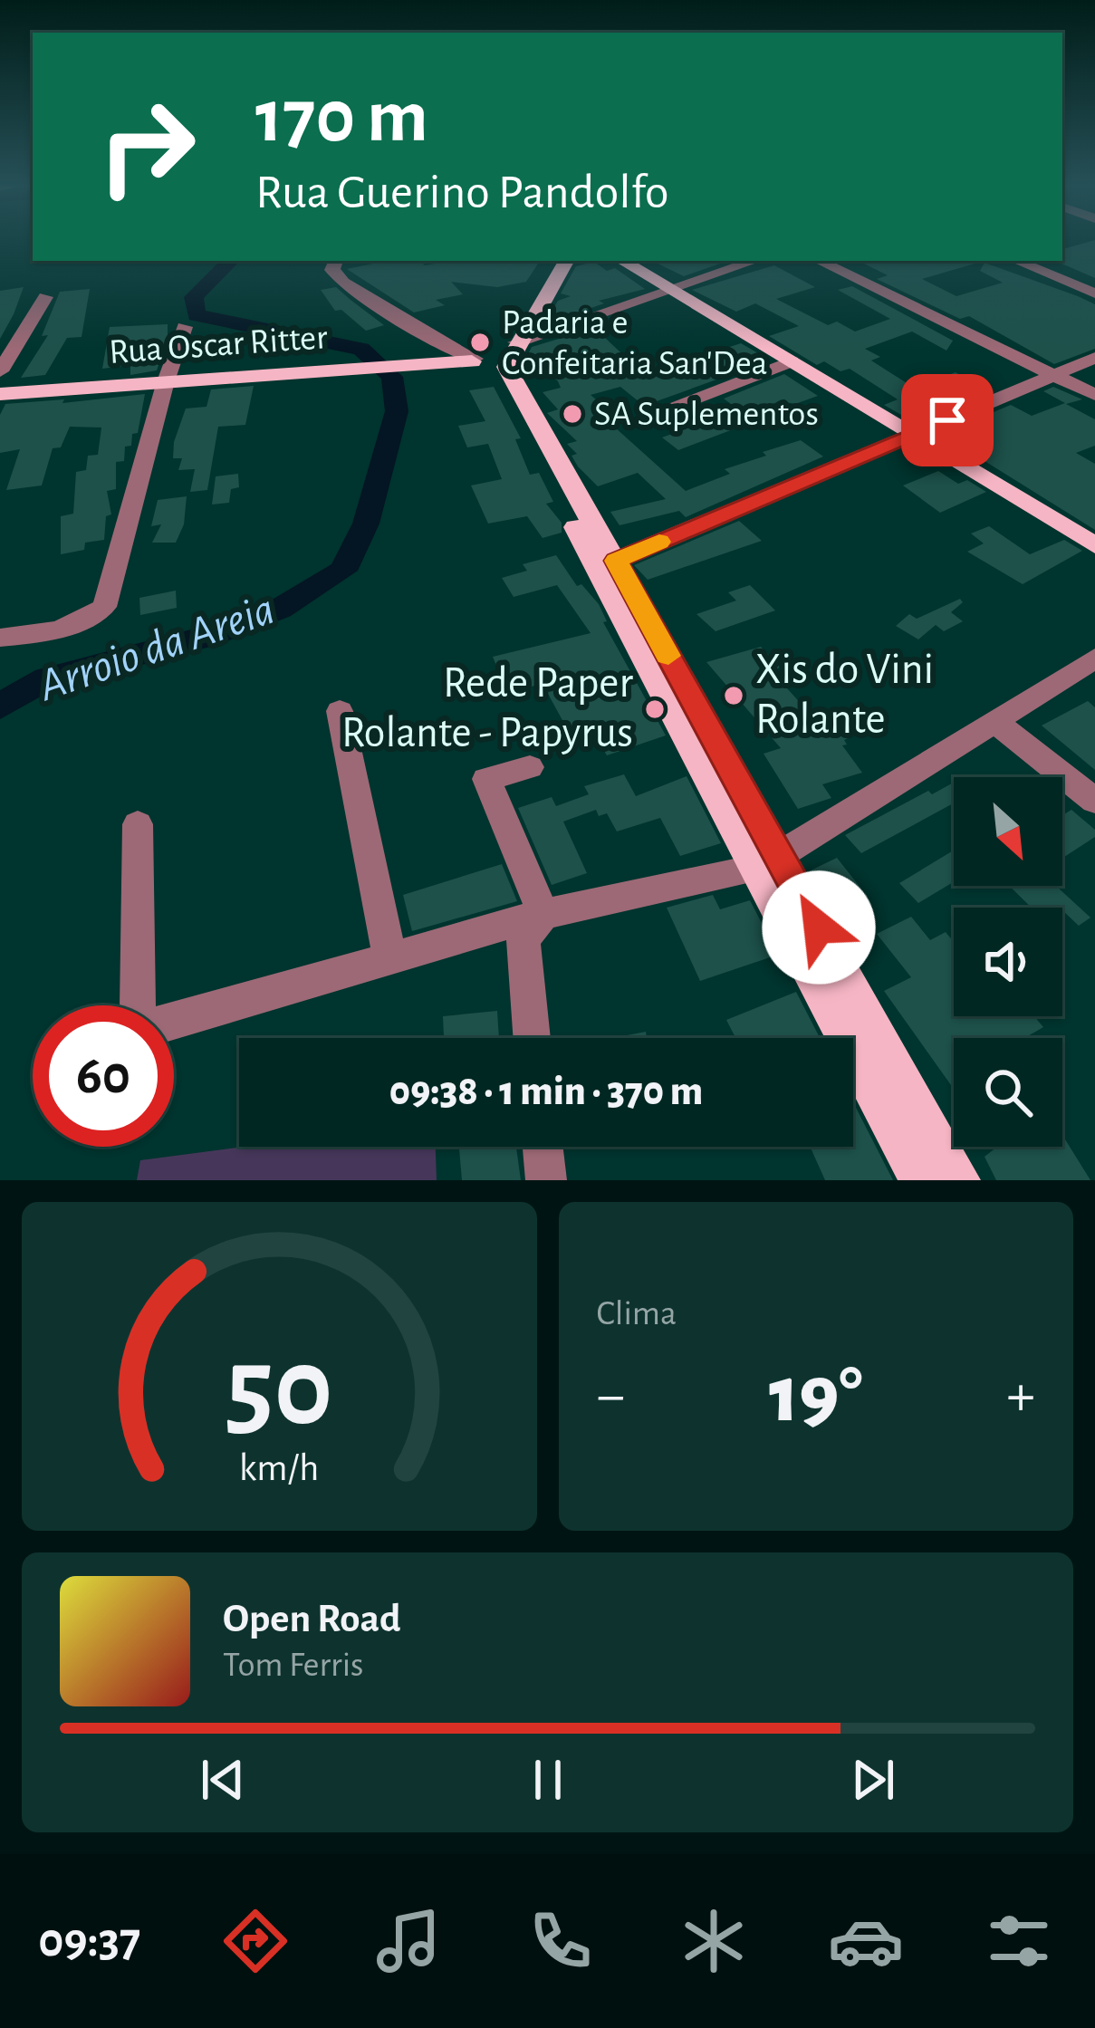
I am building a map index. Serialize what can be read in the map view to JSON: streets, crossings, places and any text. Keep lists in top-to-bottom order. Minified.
{"streets":{"main road":["Rua Oscar Ritter"]},"water":["Arroio da Areia"],"places":["Padaria e Confeitaria San'Dea","SA Suplementos","Xis do Vini Rolante","Rede Paper Rolante - Papyrus"],"north":"bottom right","page":{"turn":["170 m","Rua Guerino Pandolfo"],"limit":"60","trip":"09:38 · 1 min · 370 m","tile":"Clima","heat":["−","19°","+"],"song":["Open Road","Tom Ferris"],"tabs":"09:37","gauge":["50","km/h"]}}
